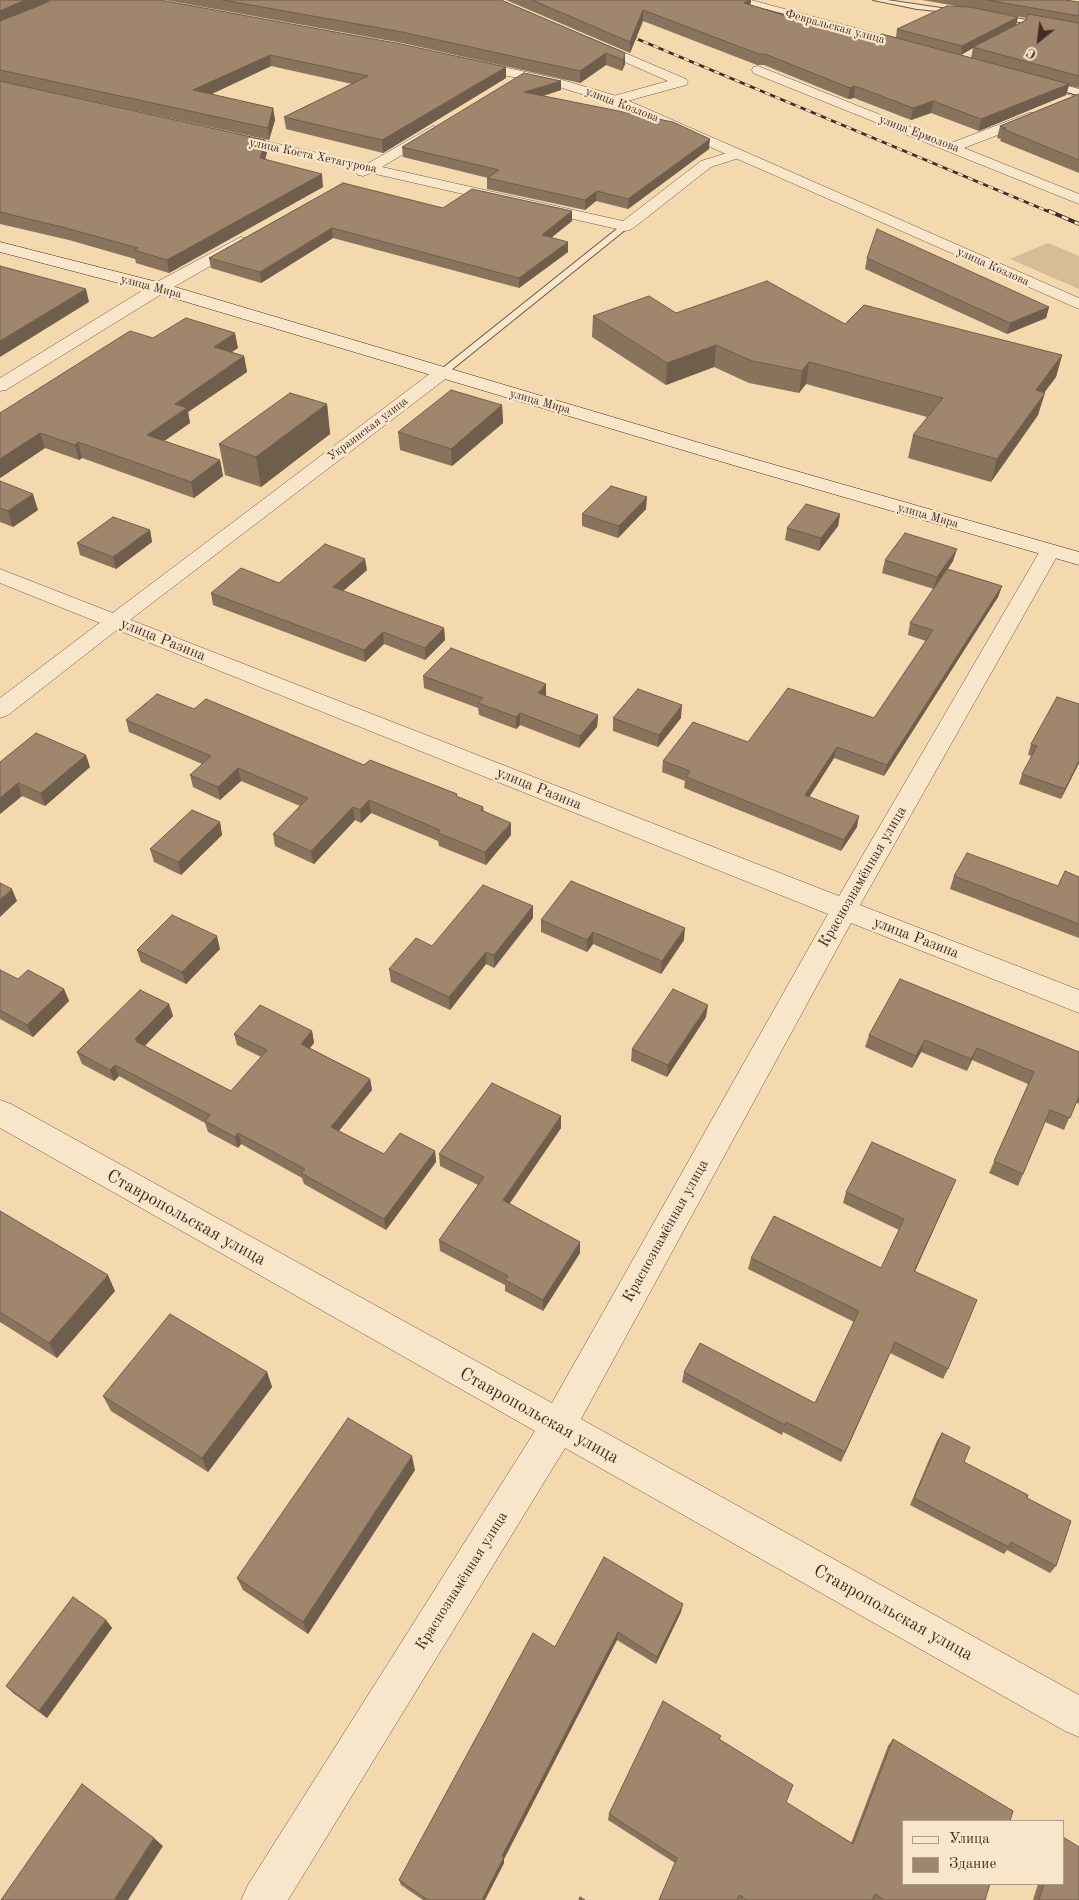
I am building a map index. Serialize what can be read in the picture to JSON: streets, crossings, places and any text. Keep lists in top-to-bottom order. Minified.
{"streets":{"street":["Февральская улица","улица Козлова","улица Ермолова","улица Коста Хетагурова","улица Мира","Украинская улица","улица Разина","Краснознамённая улица","Ставропольская улица"]},"crossings":[["улица Козлова","Украинская улица"],["улица Коста Хетагурова","Украинская улица"],["улица Мира","Украинская улица"],["улица Мира","Краснознамённая улица"],["Украинская улица","улица Разина"],["улица Разина","Краснознамённая улица"],["Краснознамённая улица","Ставропольская улица"]],"legend":["Улица","Здание"],"north":"bottom left"}
